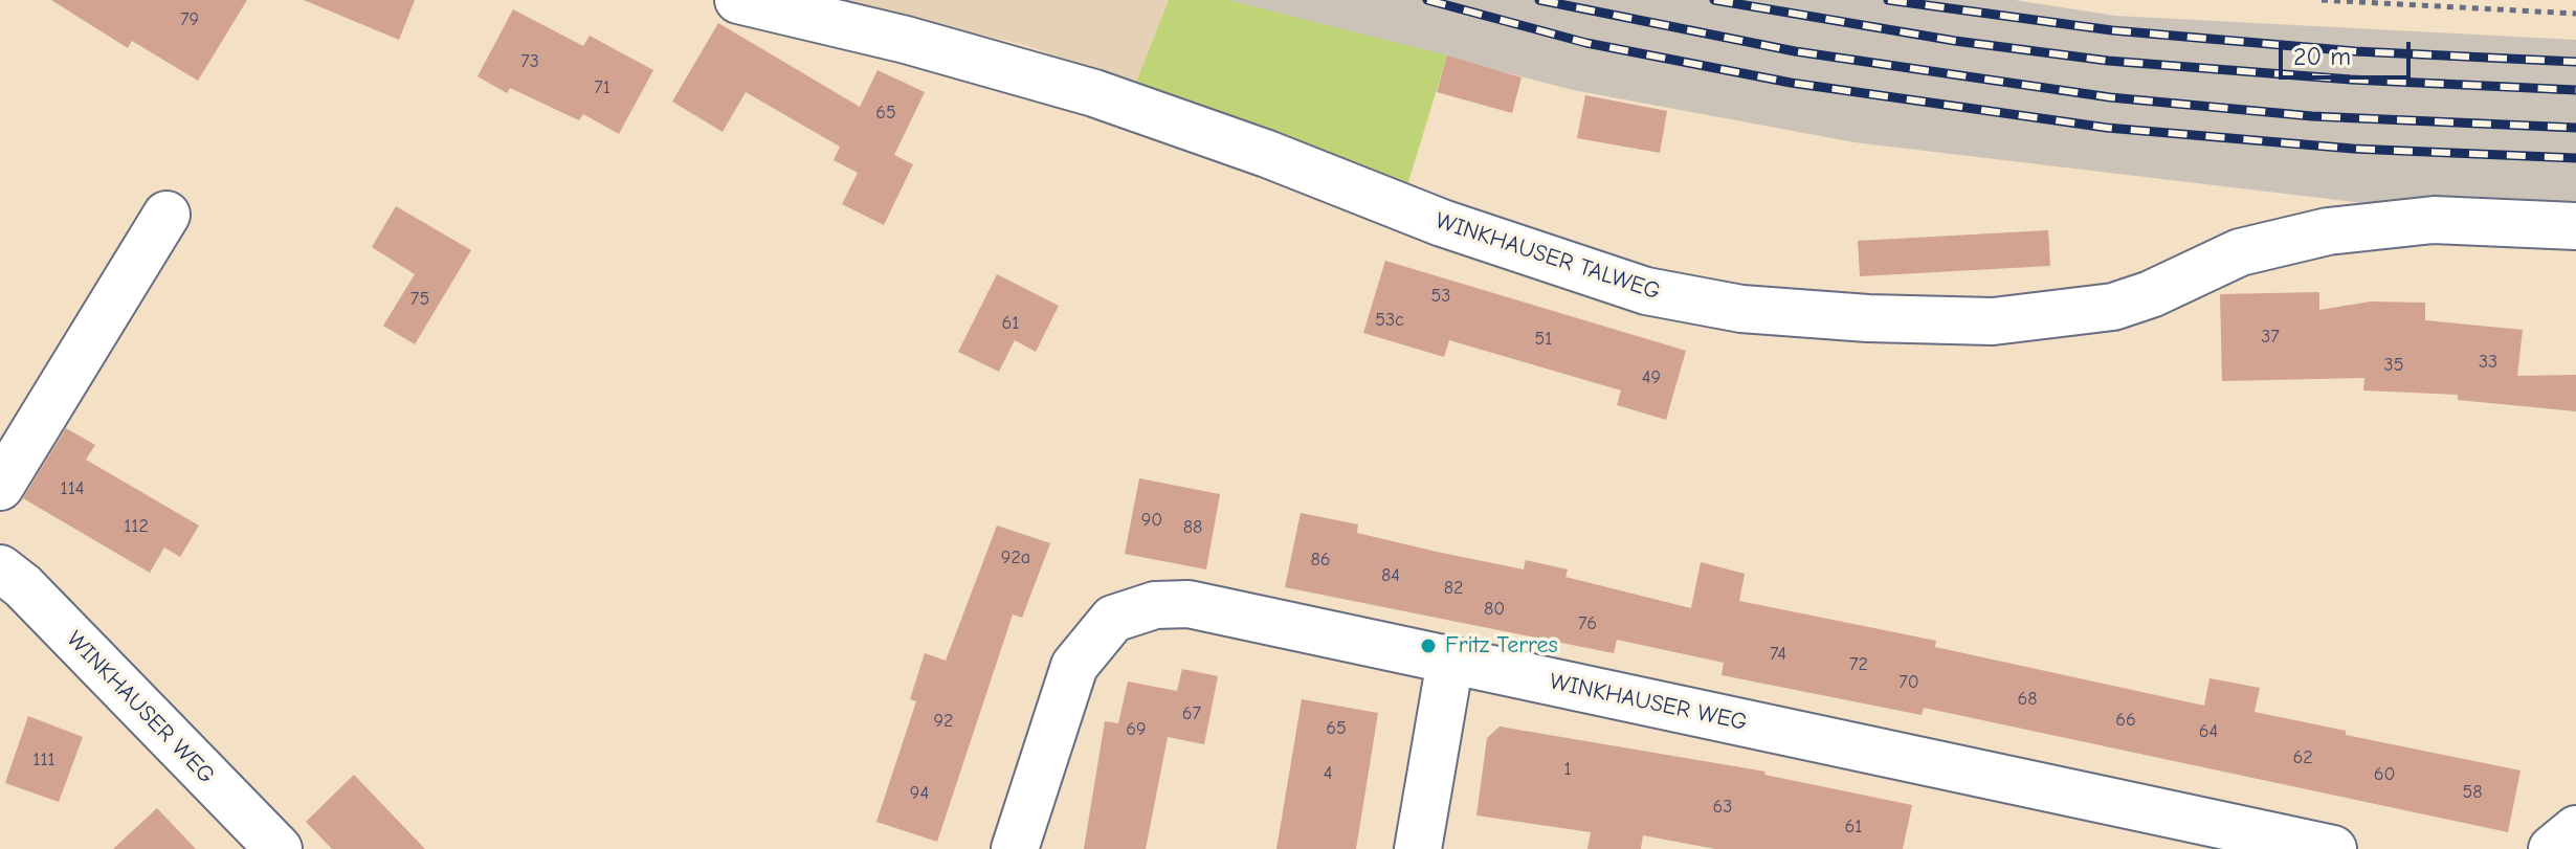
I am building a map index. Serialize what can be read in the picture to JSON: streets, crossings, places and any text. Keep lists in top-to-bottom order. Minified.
{"streets":{"street":["WINKHAUSER TALWEG","WINKHAUSER WEG"]},"places":["Fritz Terres"],"house_numbers":["79","73","71","65","53","75","53c","61","37","51","33","35","49","114","90","112","88","92a","86","84","82","80","76","74","72","70","68","67","66","92","65","69","64","62","111","1","4","60","58","94","63","61"],"scale_bar":"20 m"}
